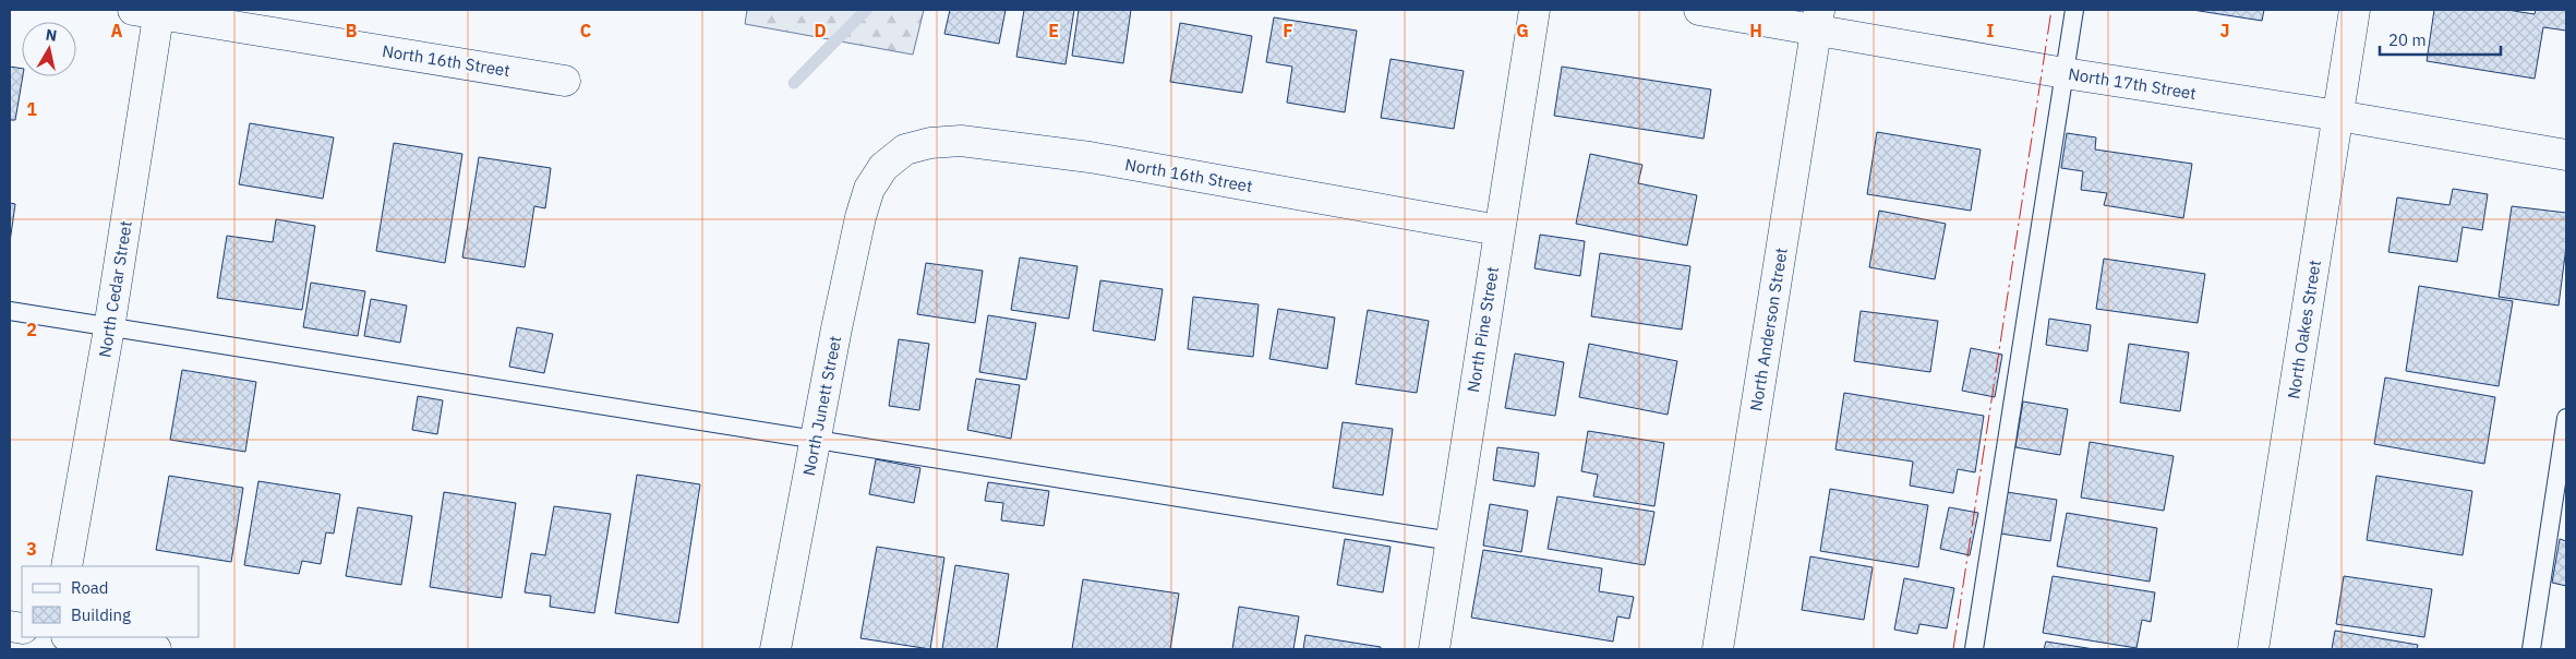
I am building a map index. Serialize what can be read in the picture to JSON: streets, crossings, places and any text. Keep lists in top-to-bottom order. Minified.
{"streets":{"street":["North 16th Street","North 17th Street","North Cedar Street","North Pine Street","North Anderson Street","North Oakes Street","North Junett Street"]},"crossings":[["North 16th Street","North Cedar Street"],["North 16th Street","North Pine Street"],["North 16th Street","North Junett Street"],["North 17th Street","North Anderson Street"],["North 17th Street","North Oakes Street"]],"legend":["Road","Building"],"scale_bar":"20 m","north":"top","grid":{"columns":["A","B","C","D","E","F","G","H","I","J"],"rows":["1","2","3"]}}
